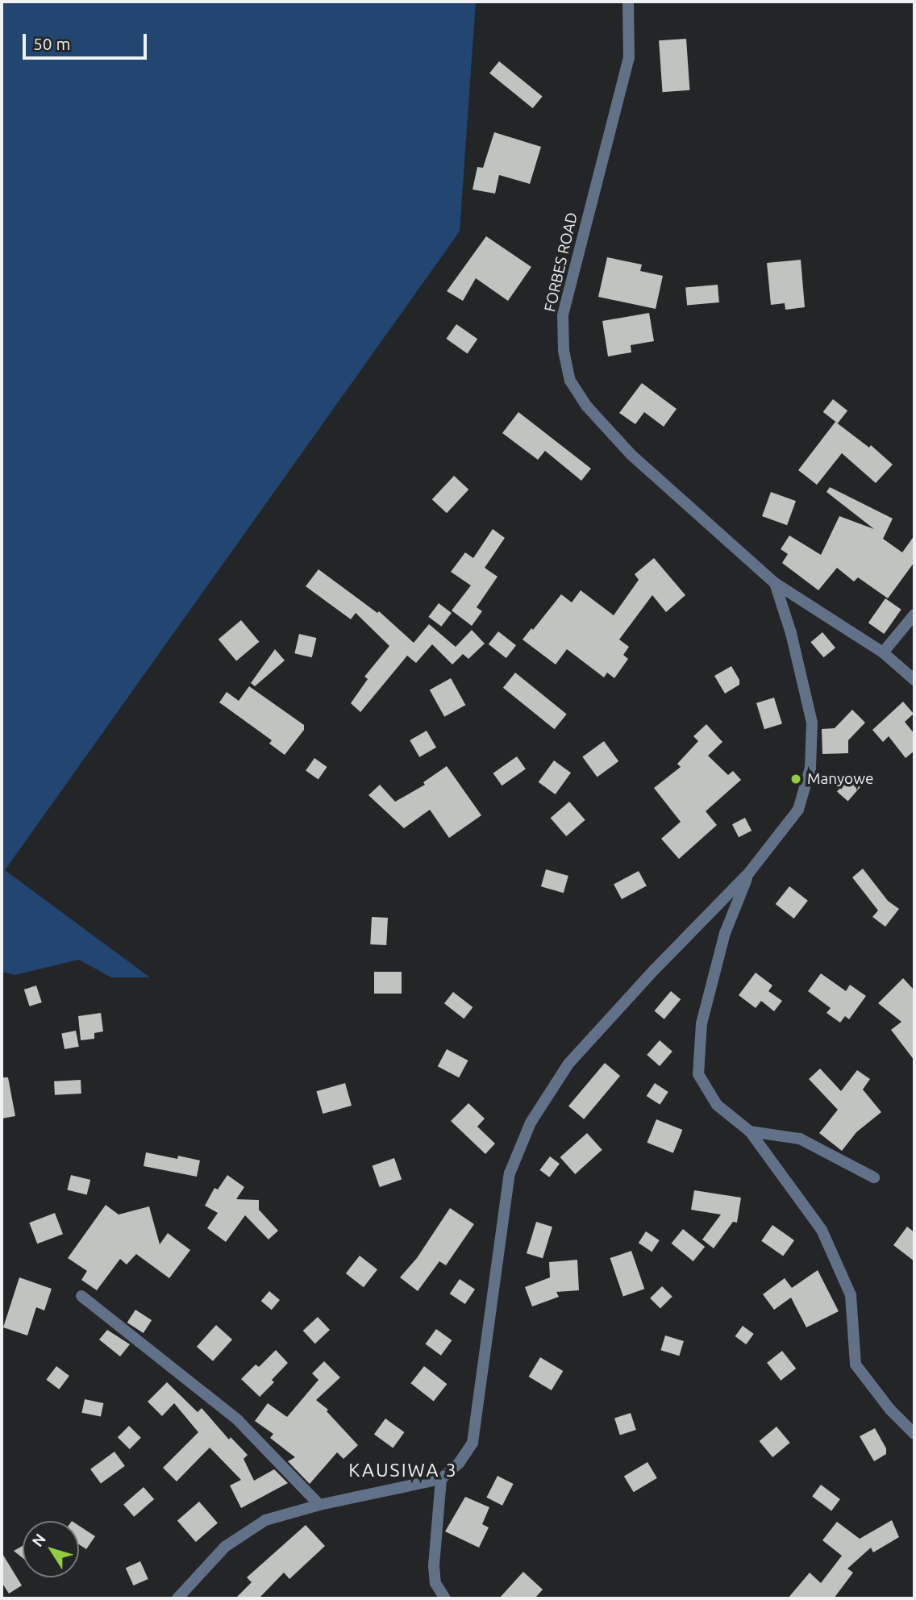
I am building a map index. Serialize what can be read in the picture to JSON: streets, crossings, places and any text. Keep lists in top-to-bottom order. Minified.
{"streets":{"street":["FORBES ROAD"]},"districts":["KAUSIWA 3"],"places":["Manyowe"],"scale_bar":"50 m","north":"top left"}
